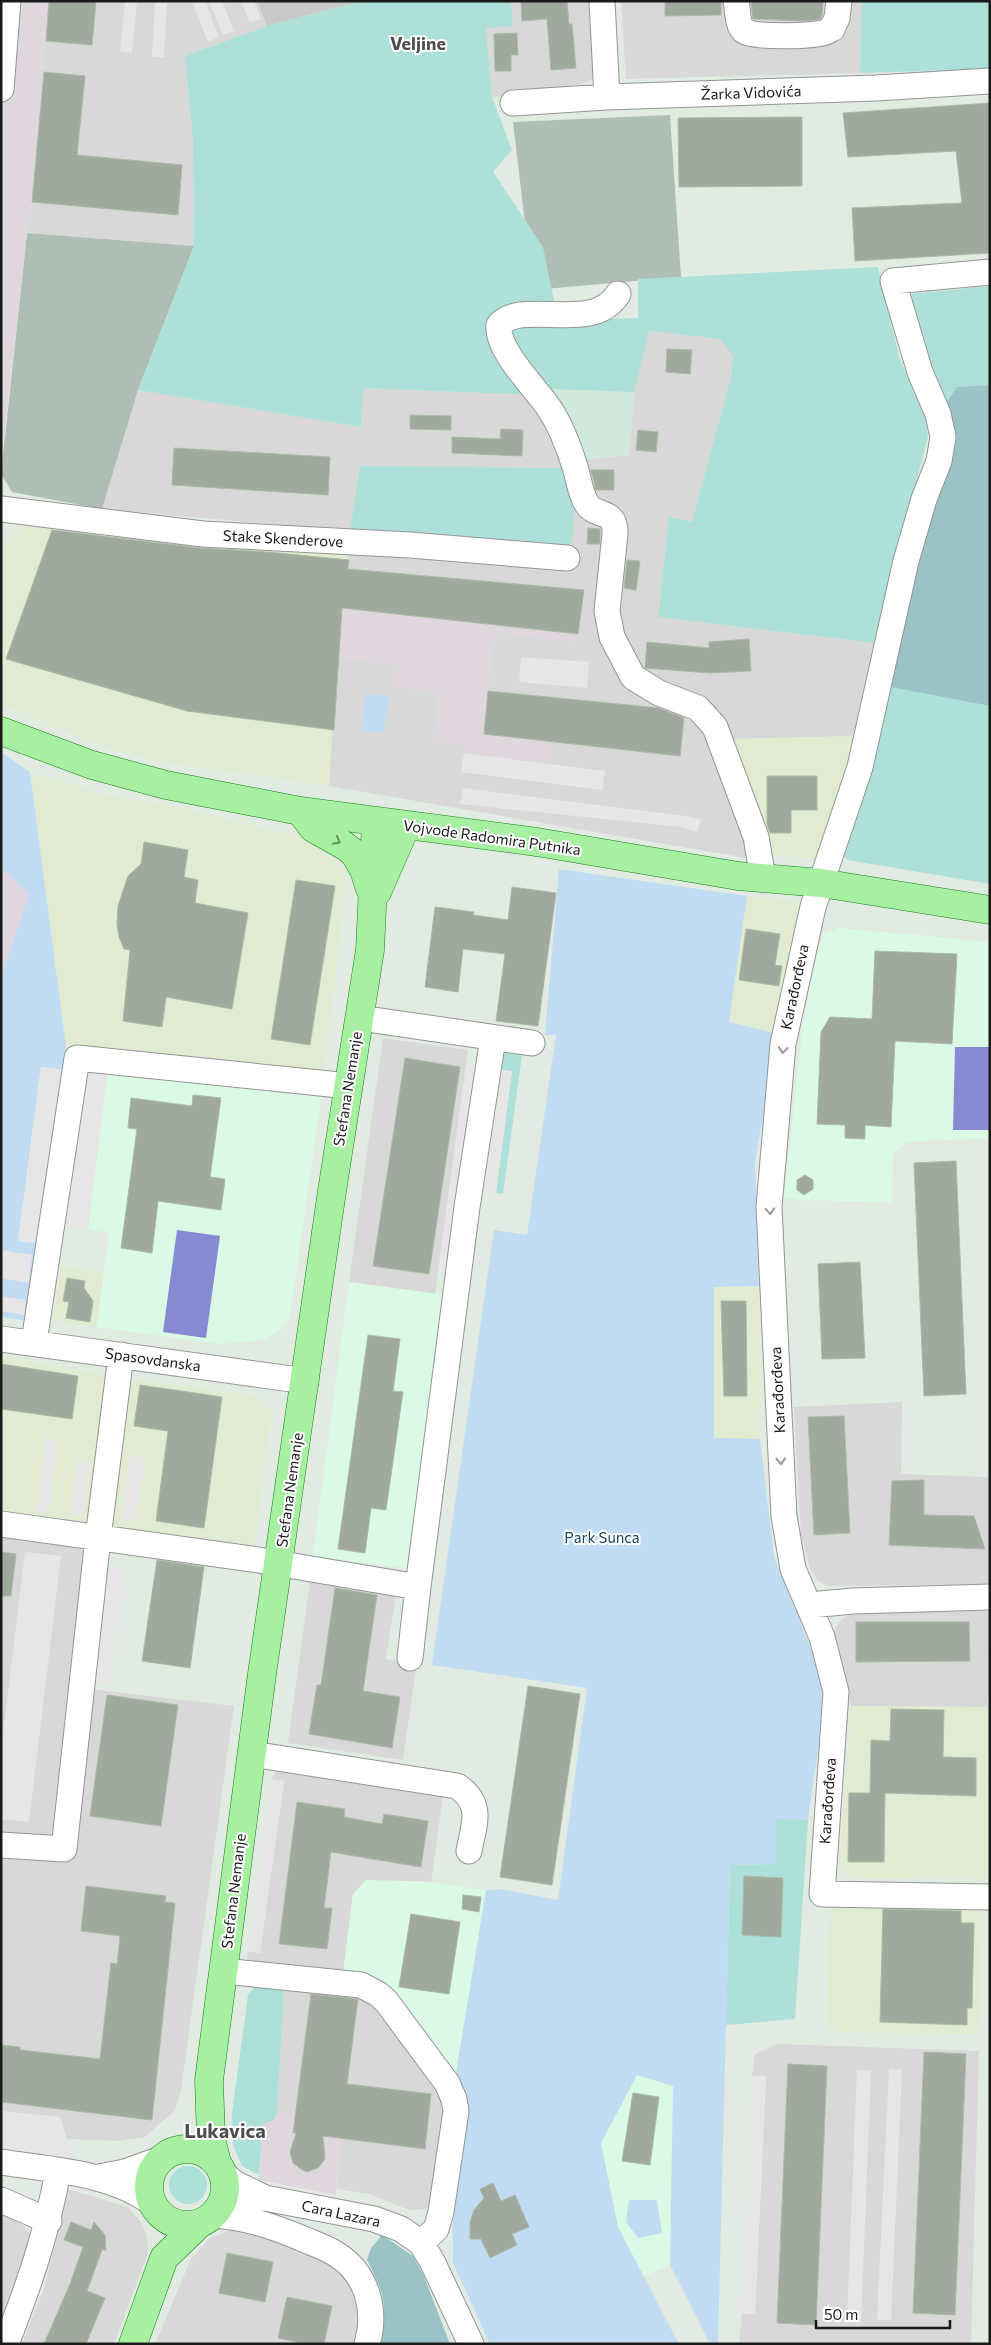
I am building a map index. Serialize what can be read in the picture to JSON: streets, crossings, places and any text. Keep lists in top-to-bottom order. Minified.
{"streets":{"main road":["Vojvode Radomira Putnika","Stefana Nemanje"],"street":["Žarka Vidovića","Stake Skenderove","Karađorđeva","Spasovdanska","Cara Lazara"]},"crossings":[["Vojvode Radomira Putnika","Karađorđeva"],["Vojvode Radomira Putnika","Stefana Nemanje"],["Stefana Nemanje","Spasovdanska"],["Stefana Nemanje","Cara Lazara"]],"one_way":["Karađorđeva"],"districts":["Veljine","Lukavica"],"parks":["Park Sunca"],"scale_bar":"50 m"}
